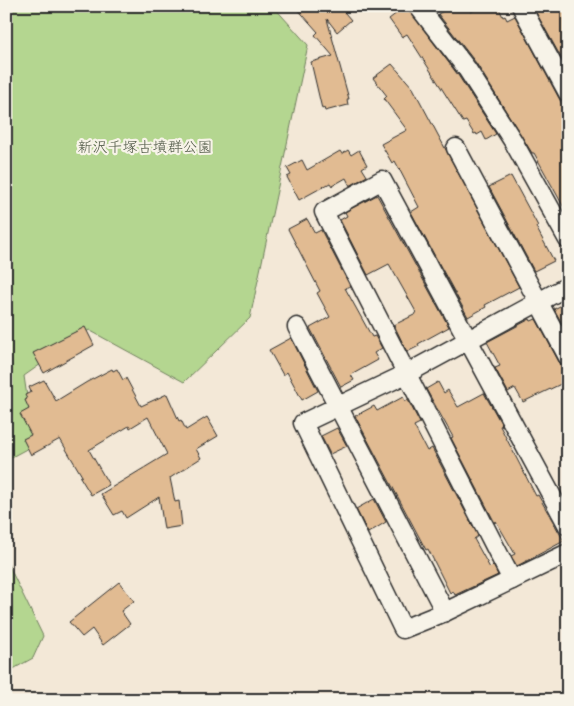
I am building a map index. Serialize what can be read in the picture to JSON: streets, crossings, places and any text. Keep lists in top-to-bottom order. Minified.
{"parks":["新沢千塚古墳群公園"]}
